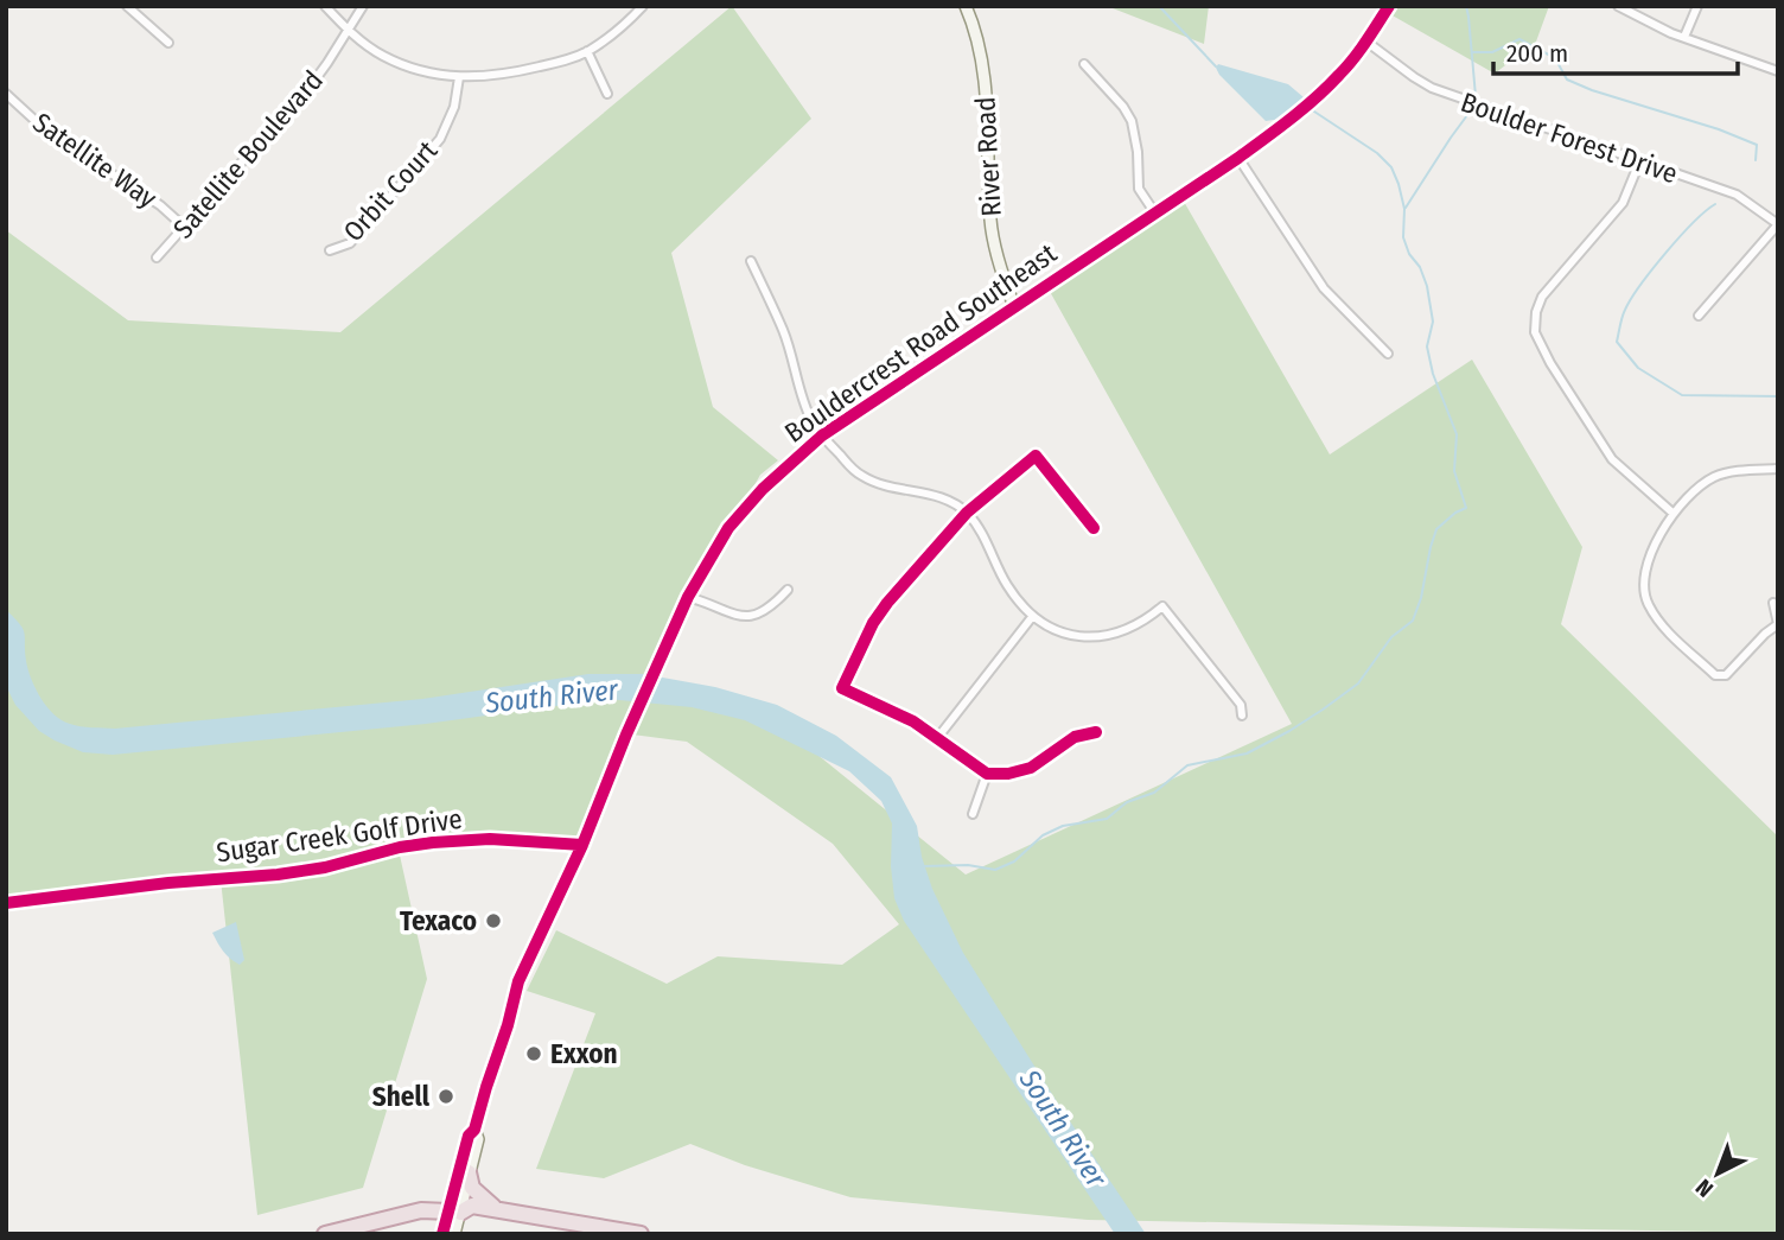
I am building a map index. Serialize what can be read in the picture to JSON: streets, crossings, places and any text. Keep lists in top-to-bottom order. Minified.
{"streets":{"street":["Boulder Forest Drive","Satellite Boulevard","River Road","Satellite Way","Orbit Court","Bouldercrest Road Southeast","Sugar Creek Golf Drive"]},"crossings":[["Boulder Forest Drive","Bouldercrest Road Southeast"],["Satellite Boulevard","Satellite Way"],["River Road","Bouldercrest Road Southeast"],["Bouldercrest Road Southeast","Sugar Creek Golf Drive"]],"water":["South River"],"places":["Texaco","Exxon","Shell"],"scale_bar":"200 m","north":"bottom left"}
